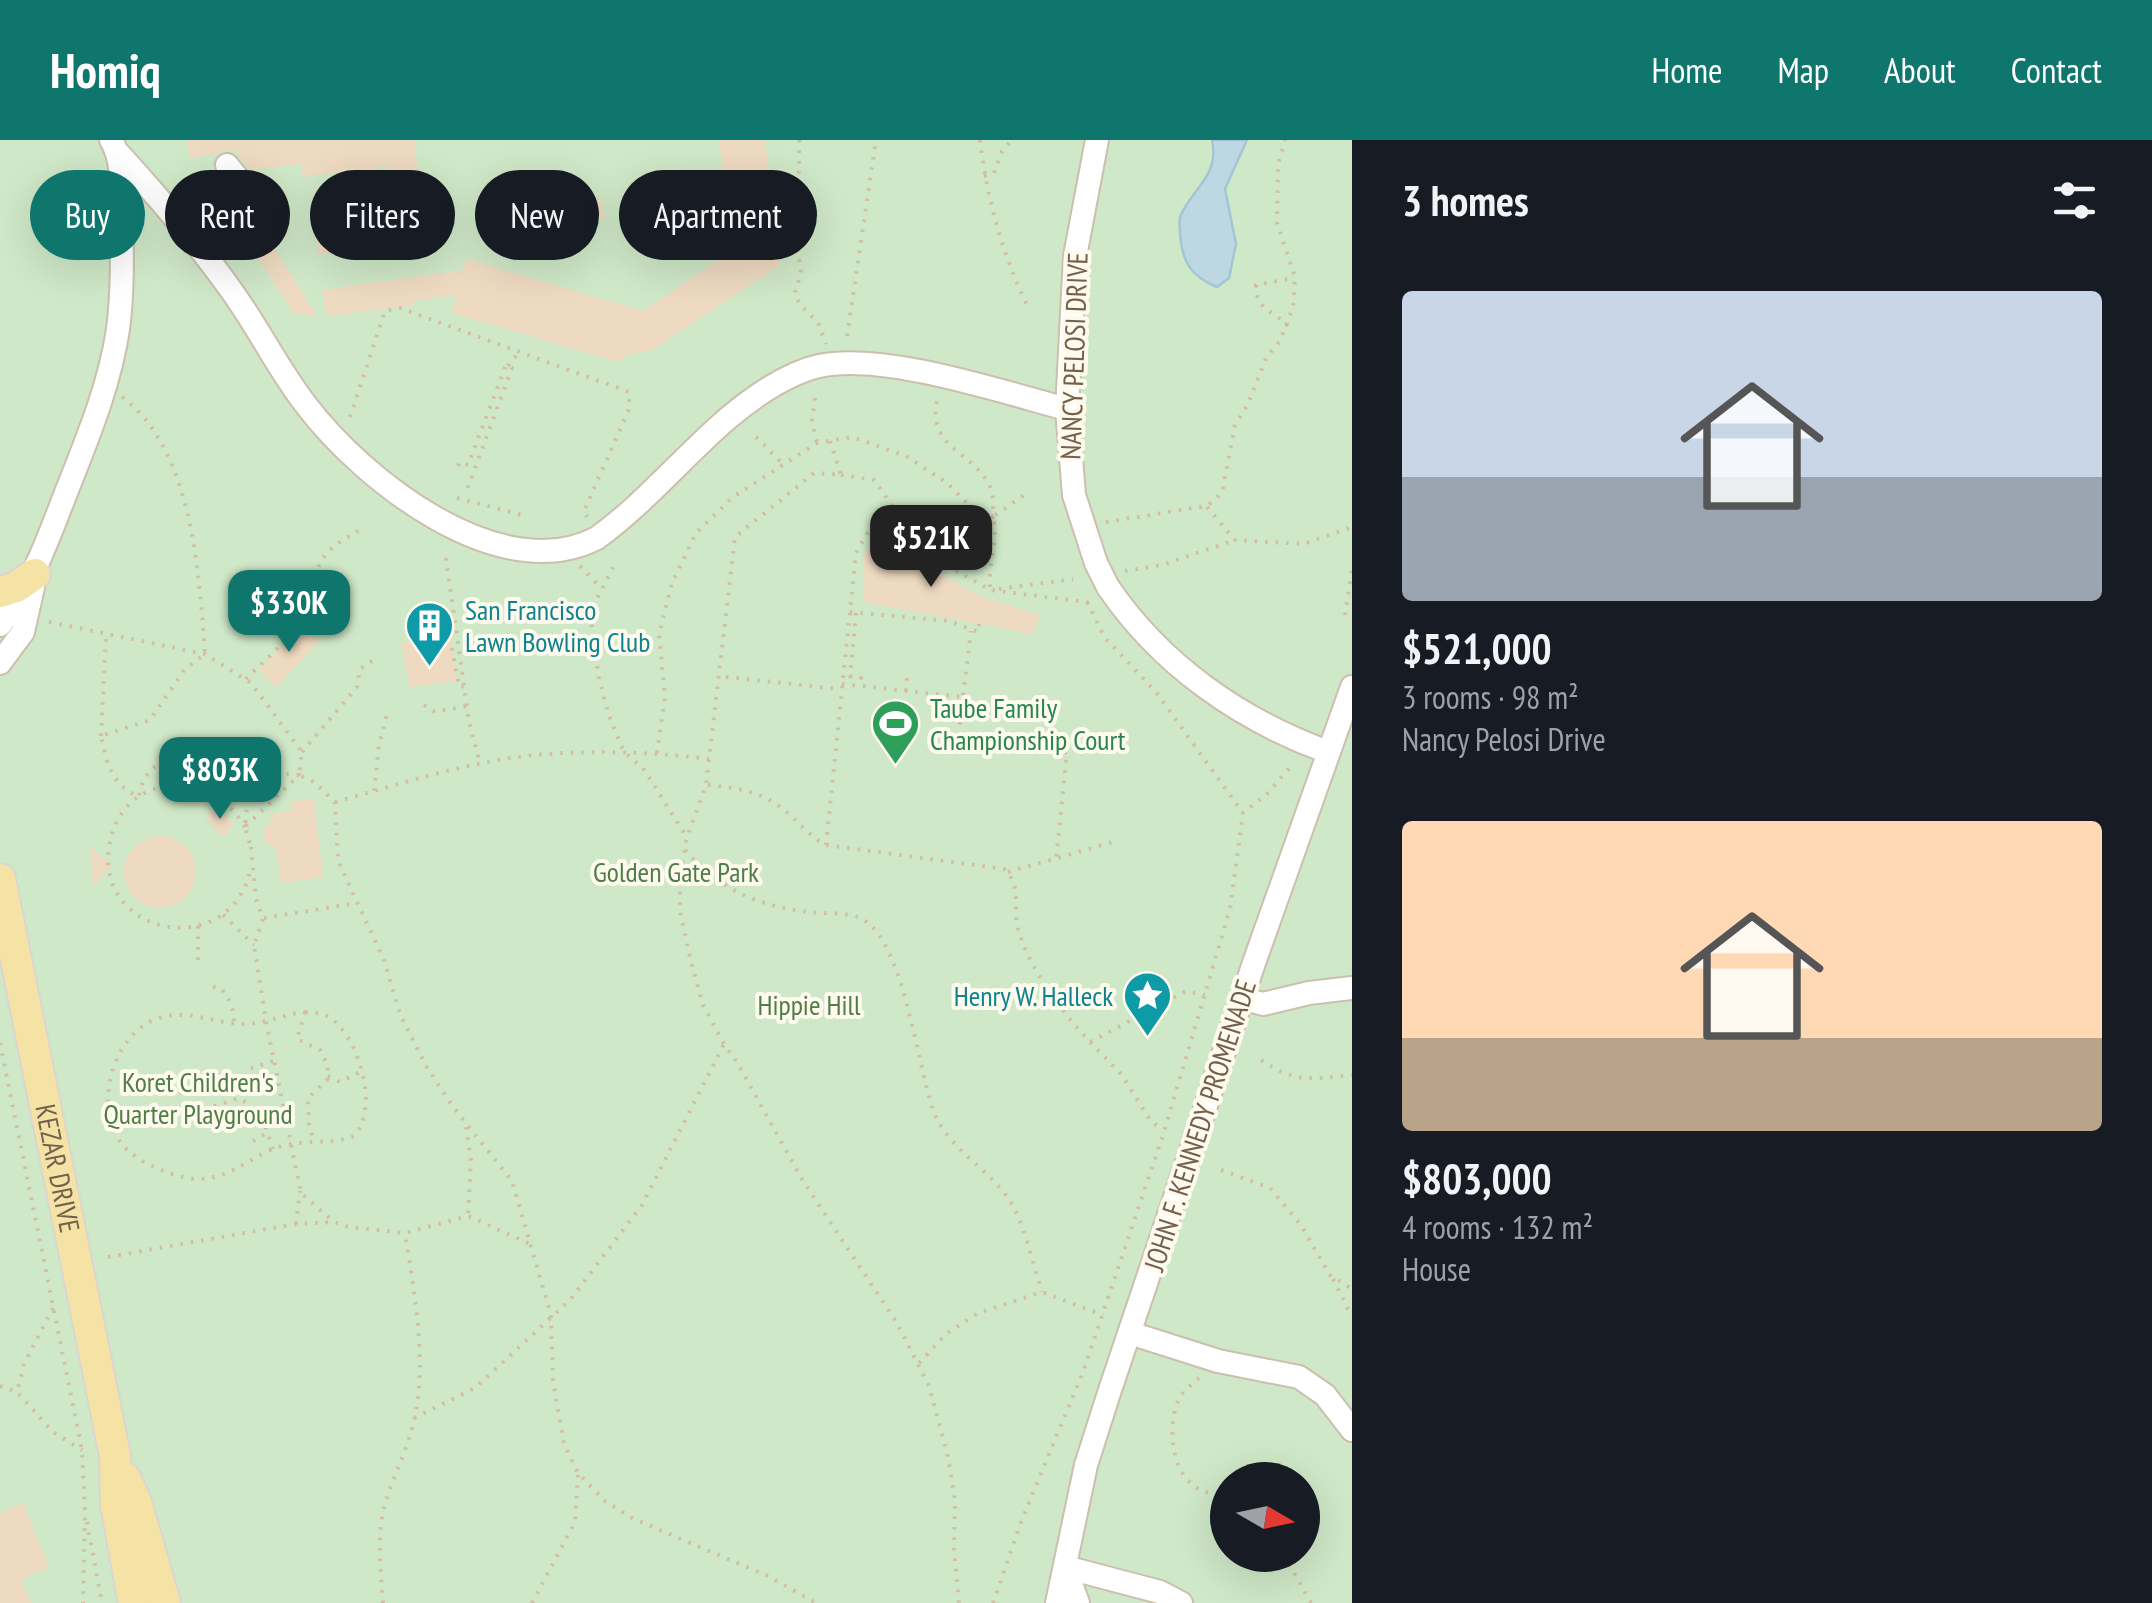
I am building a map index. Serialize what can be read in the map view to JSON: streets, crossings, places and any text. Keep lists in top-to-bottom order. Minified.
{"streets":{"main road":["KEZAR DRIVE"],"street":["NANCY PELOSI DRIVE","JOHN F. KENNEDY PROMENADE"]},"crossings":[["NANCY PELOSI DRIVE","JOHN F. KENNEDY PROMENADE"]],"parks":["Golden Gate Park","Hippie Hill","Koret Children's Quarter Playground"],"places":{"building":["San Francisco Lawn Bowling Club"],"sports":["Taube Family Championship Court"],"place":["Henry W. Halleck"]},"north":"right","page":{"header":"Homiq","nav":["Home","Map","About","Contact"],"heading":"3 homes","chip":["Buy","Rent","Filters","New","Apartment"],"list":[{"name":"$521,000","note":"3 rooms · 98 m² · Nancy Pelosi Drive"},{"name":"$803,000","note":"4 rooms · 132 m² · House"}],"price":["$521K","$330K","$803K"]}}
